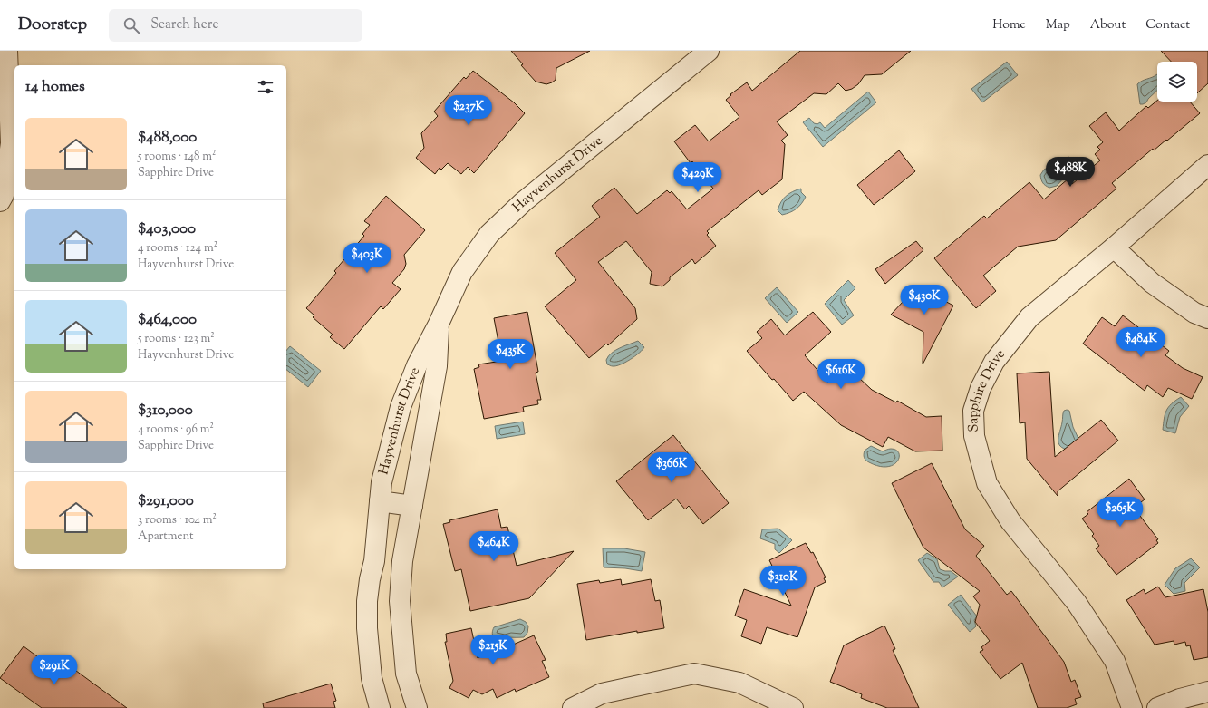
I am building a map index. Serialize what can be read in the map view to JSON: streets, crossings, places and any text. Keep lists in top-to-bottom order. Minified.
{"streets":{"street":["Hayvenhurst Drive","Sapphire Drive"]},"page":{"header":"Doorstep","search":"Search here","nav":["Home","Map","About","Contact"],"heading":"14 homes","price":["$237K","$488K","$429K","$403K","$430K","$484K","$435K","$616K","$366K","$265K","$464K","$310K","$215K","$291K"],"list":[{"name":"$488,000","note":"5 rooms · 148 m² · Sapphire Drive"},{"name":"$403,000","note":"4 rooms · 124 m² · Hayvenhurst Drive"},{"name":"$464,000","note":"5 rooms · 123 m² · Hayvenhurst Drive"},{"name":"$310,000","note":"4 rooms · 96 m² · Sapphire Drive"},{"name":"$291,000","note":"3 rooms · 104 m² · Apartment"}]}}
